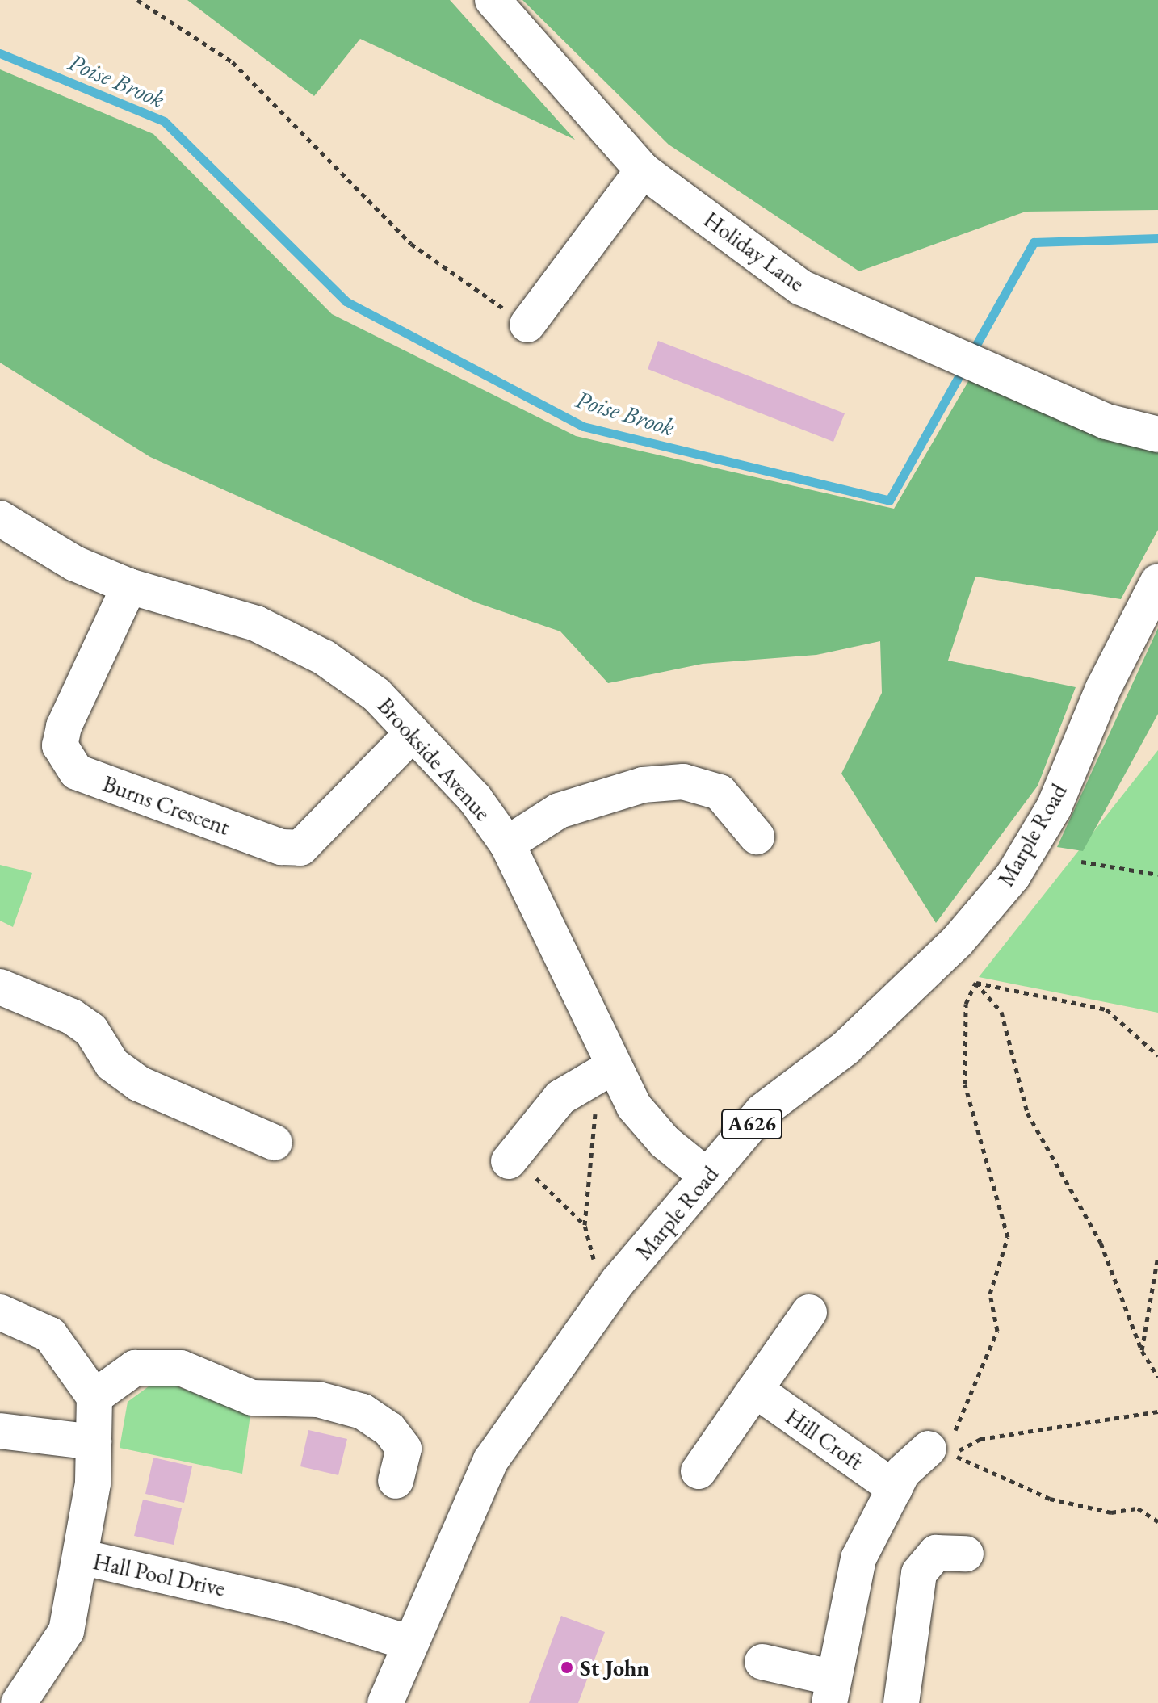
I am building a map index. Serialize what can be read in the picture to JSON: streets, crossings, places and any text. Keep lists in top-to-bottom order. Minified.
{"streets":{"street":["Holiday Lane","Brookside Avenue","Burns Crescent","Marple Road","A626","Hill Croft","Hall Pool Drive"]},"crossings":[["Brookside Avenue","Burns Crescent"],["Brookside Avenue","Marple Road"],["Marple Road","Hall Pool Drive"]],"water":["Poise Brook"],"places":["St John"]}
